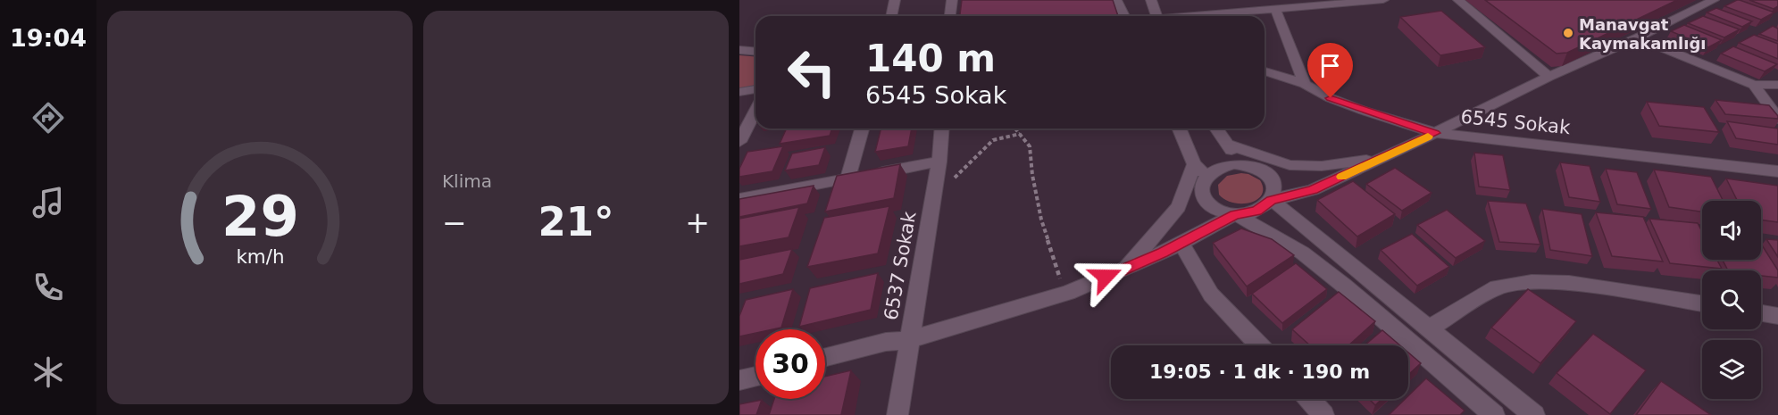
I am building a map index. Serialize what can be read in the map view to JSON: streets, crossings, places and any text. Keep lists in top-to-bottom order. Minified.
{"streets":{"street":["6545 Sokak","6537 Sokak"]},"places":["Manavgat Kaymakamlığı"],"page":{"tabs":"19:04","tile":"Klima","turn":["140 m","6545 Sokak"],"heat":["−","21°","+"],"limit":"30","trip":"19:05 · 1 dk · 190 m","gauge":["29","km/h"]}}
